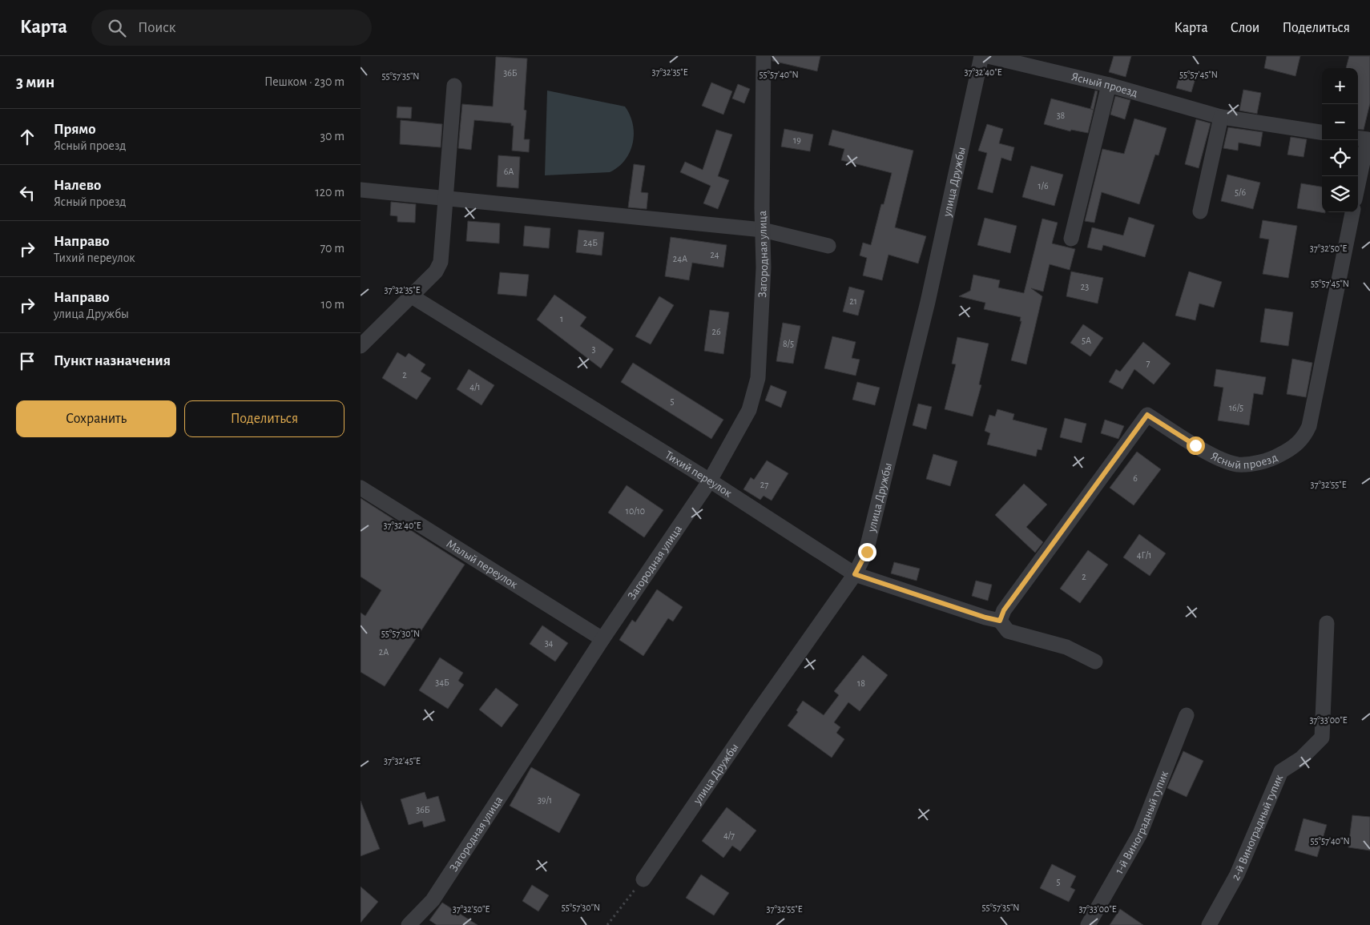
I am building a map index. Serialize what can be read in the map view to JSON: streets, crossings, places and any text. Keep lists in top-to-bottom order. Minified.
{"streets":{"street":["Ясный проезд","улица Дружбы","Загородная улица","Тихий переулок","Малый переулок","1-й Виноградный тупик","2-й Виноградный тупик"]},"crossings":[["Ясный проезд","Тихий переулок"],["улица Дружбы","Тихий переулок"],["Загородная улица","Тихий переулок"],["Загородная улица","Малый переулок"]],"house_numbers":["36Б","38","19","6А","1/6","5/6","24Б","24","24А","23","21","1","26","5А","8/5","3","7","2","4/1","5","16/5","6","27","10/10","4Г/1","2","34","2А","34Б","18","39/1","36Б","4/7","5"],"page":{"header":"Карта","search":"Поиск","nav":["Карта","Слои","Поделиться"],"heading":["3 мин","Пешком · 230 m"],"map_buttons":["+","−"],"list":[["Прямо","Ясный проезд","30 m"],["Налево","Ясный проезд","120 m"],["Направо","Тихий переулок","70 m"],["Направо","улица Дружбы","10 m"],"Пункт назначения"],"buttons":["Сохранить","Поделиться"]},"coordinates":["37°32'35\"E","37°32'40\"E","55°57'40\"N","55°57'45\"N","55°57'35\"N","37°32'50\"E","37°32'55\"E","55°57'30\"N","37°33'00\"E","37°32'45\"E"]}
